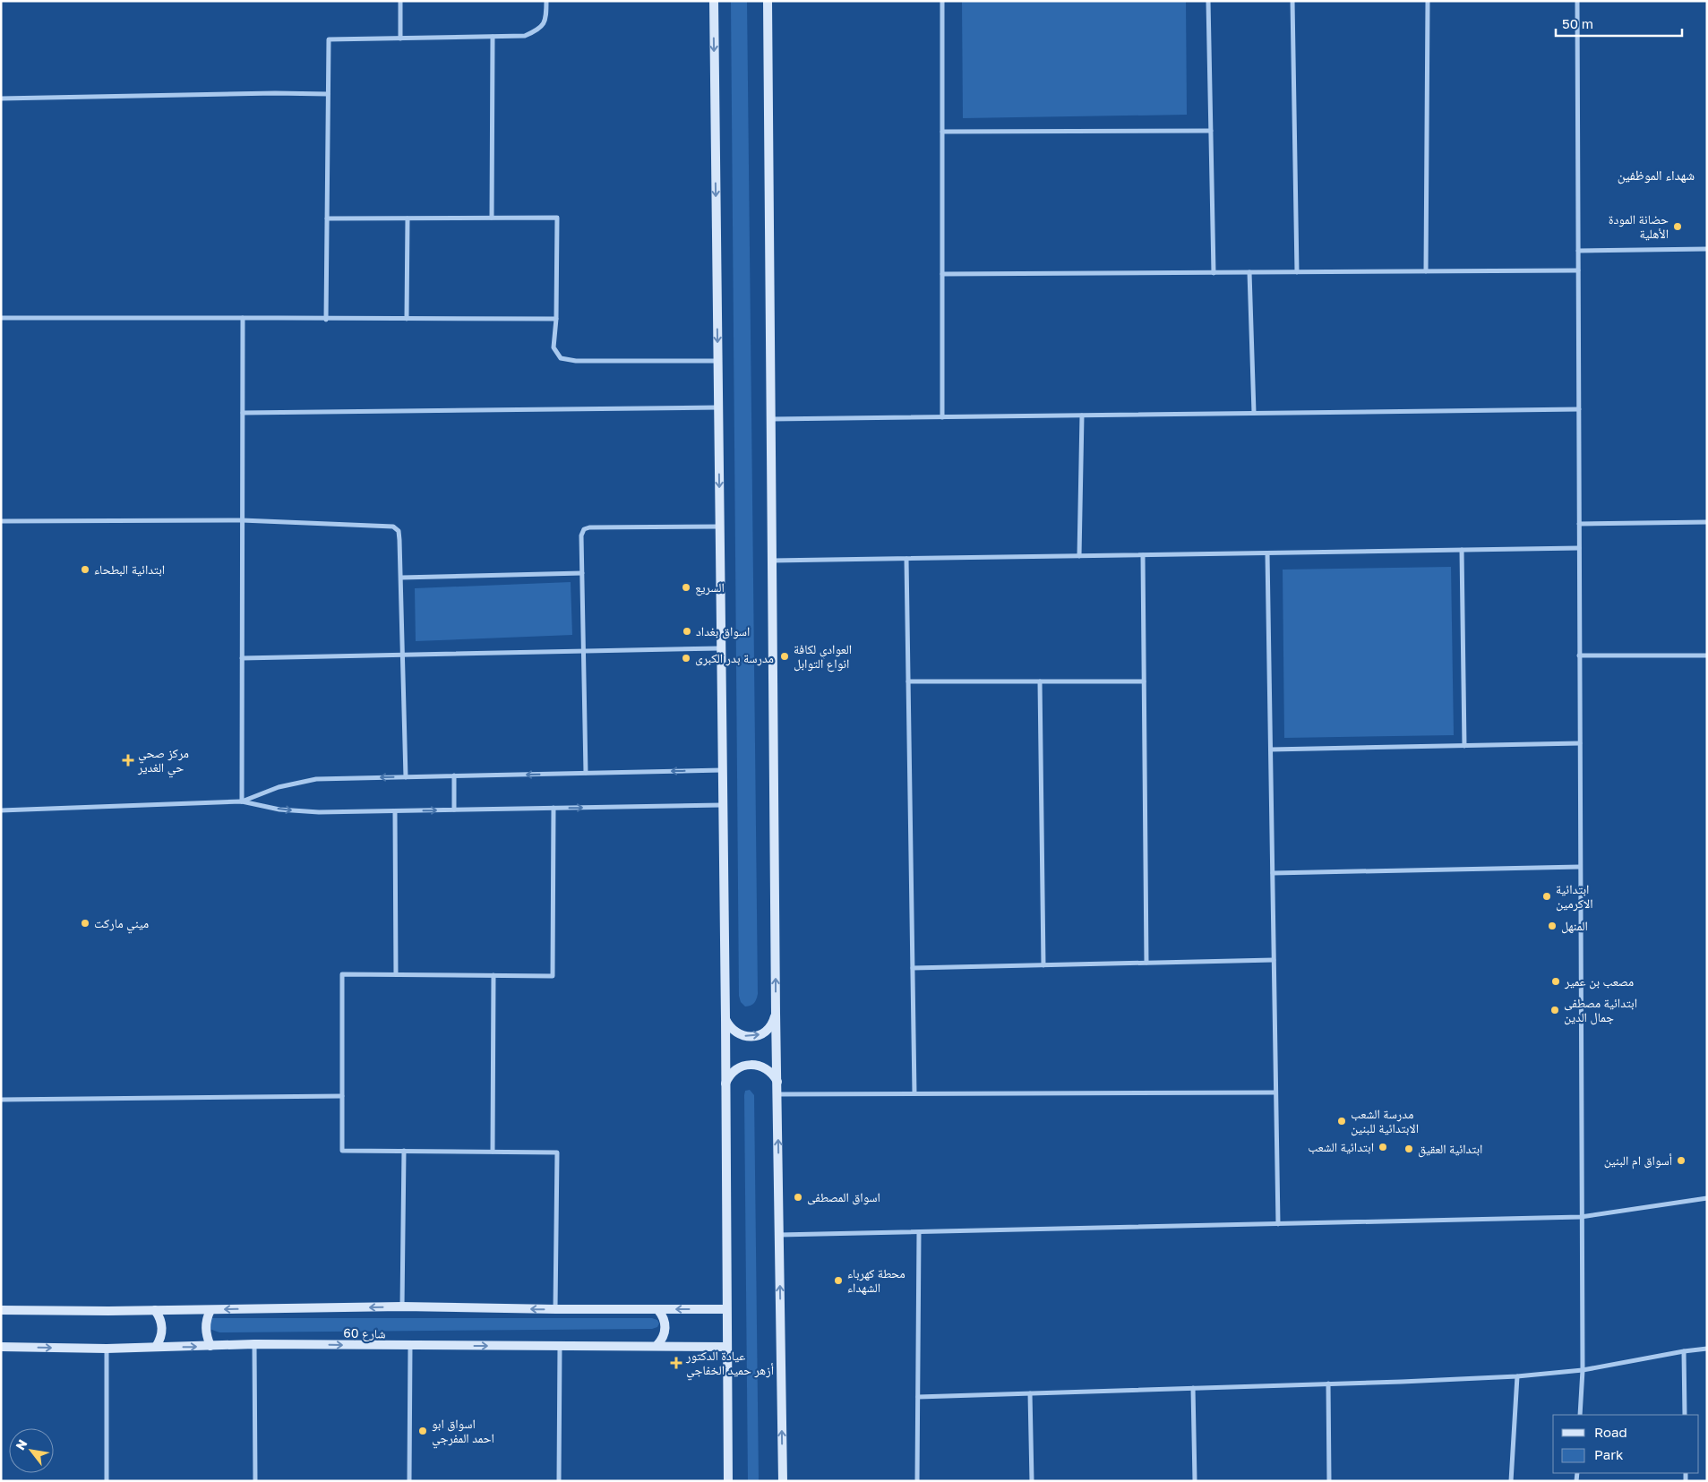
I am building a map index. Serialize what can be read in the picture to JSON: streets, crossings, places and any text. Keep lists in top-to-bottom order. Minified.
{"streets":{"main road":["شارع 60"]},"districts":["شهداء الموظفين"],"places":{"other":["حضانة المودة الأهلية","ابتدائية البطحاء","السريع","اسواق بغداد","العوادي لكافة انواع التوابل","مدرسة بدر الكبرى","ابتدائية الاكرمين","ميني ماركت","المنهل","مصعب بن عمير","ابتدائية مصطفى جمال الدين","مدرسة الشعب الابتدائية للبنين","ابتدائية الشعب","ابتدائية العقيق","أسواق ام البنين","اسواق المصطفى","محطة كهرباء الشهداء","اسواق ابو احمد المفرجي"],"health":["مركز صحي حي الغدير","عيادة الدكتور أزهر حميد الخفاجي"]},"legend":["Road","Park"],"scale_bar":"50 m","north":"top left"}
